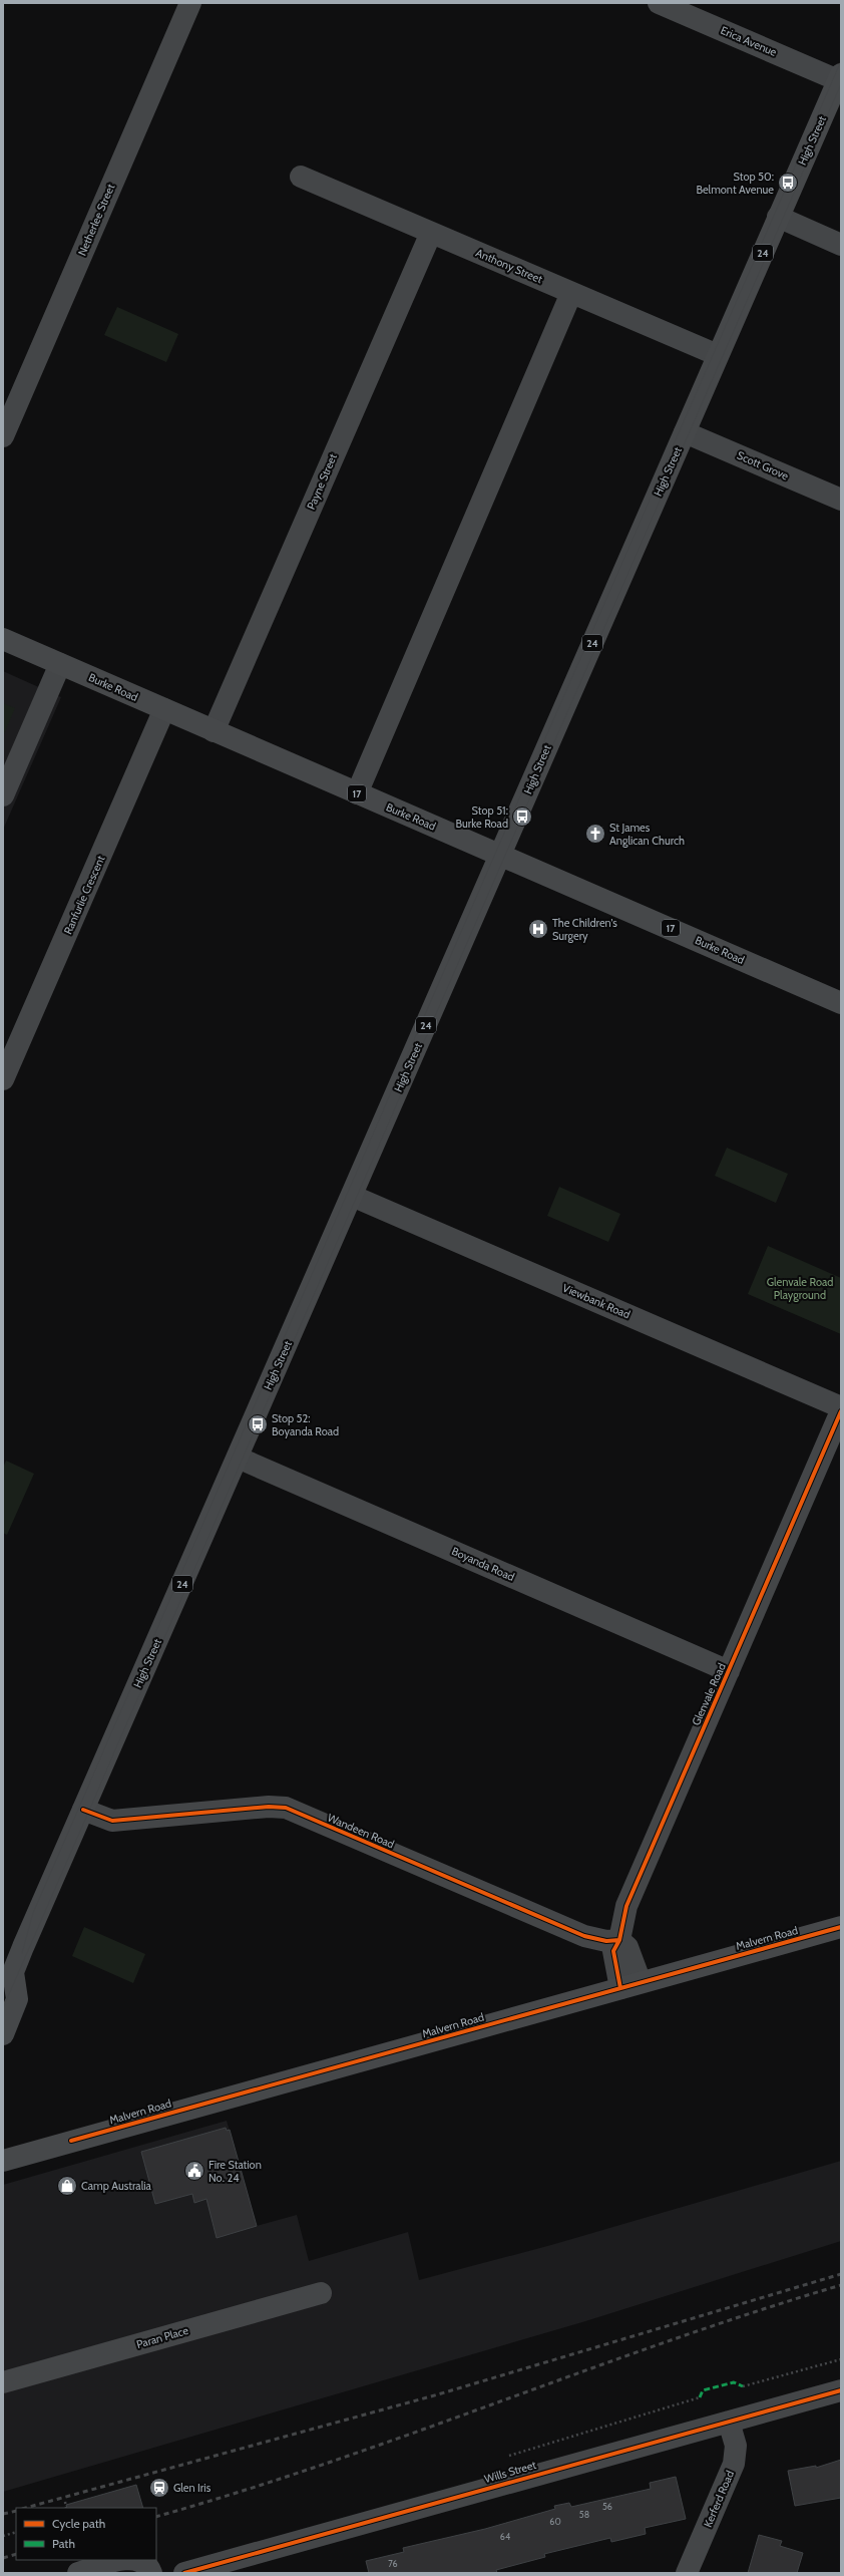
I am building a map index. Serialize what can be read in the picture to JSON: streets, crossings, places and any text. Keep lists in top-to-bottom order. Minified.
{"streets":{"main road":["High Street","24","Burke Road","17","Malvern Road"],"street":["Erica Avenue","Netherlee Street","Anthony Street","Scott Grove","Payne Street","Ranfurlie Crescent","Viewbank Road","Boyanda Road","Glenvale Road","Wandeen Road","Paran Place","Wills Street","Kerferd Road"]},"crossings":[["Erica Avenue","High Street"],["High Street","Anthony Street"],["High Street","Scott Grove"],["High Street","Burke Road"],["High Street","Viewbank Road"],["High Street","Boyanda Road"],["High Street","Wandeen Road"],["Anthony Street","Payne Street"],["Payne Street","Burke Road"],["Burke Road","Ranfurlie Crescent"],["Boyanda Road","Glenvale Road"],["Glenvale Road","Wandeen Road"],["Wills Street","Kerferd Road"]],"parks":["Glenvale Road Playground"],"places":{"bus stop":["Stop 50: Belmont Avenue","Stop 51: Burke Road","Stop 52: Boyanda Road"],"church":["St James Anglican Church"],"hospital":["The Children's Surgery"],"public building":["Fire Station No. 24"],"shop":["Camp Australia"],"station":["Glen Iris"]},"house_numbers":["56","58","60","64","76"],"legend":["Cycle path","Path"]}
